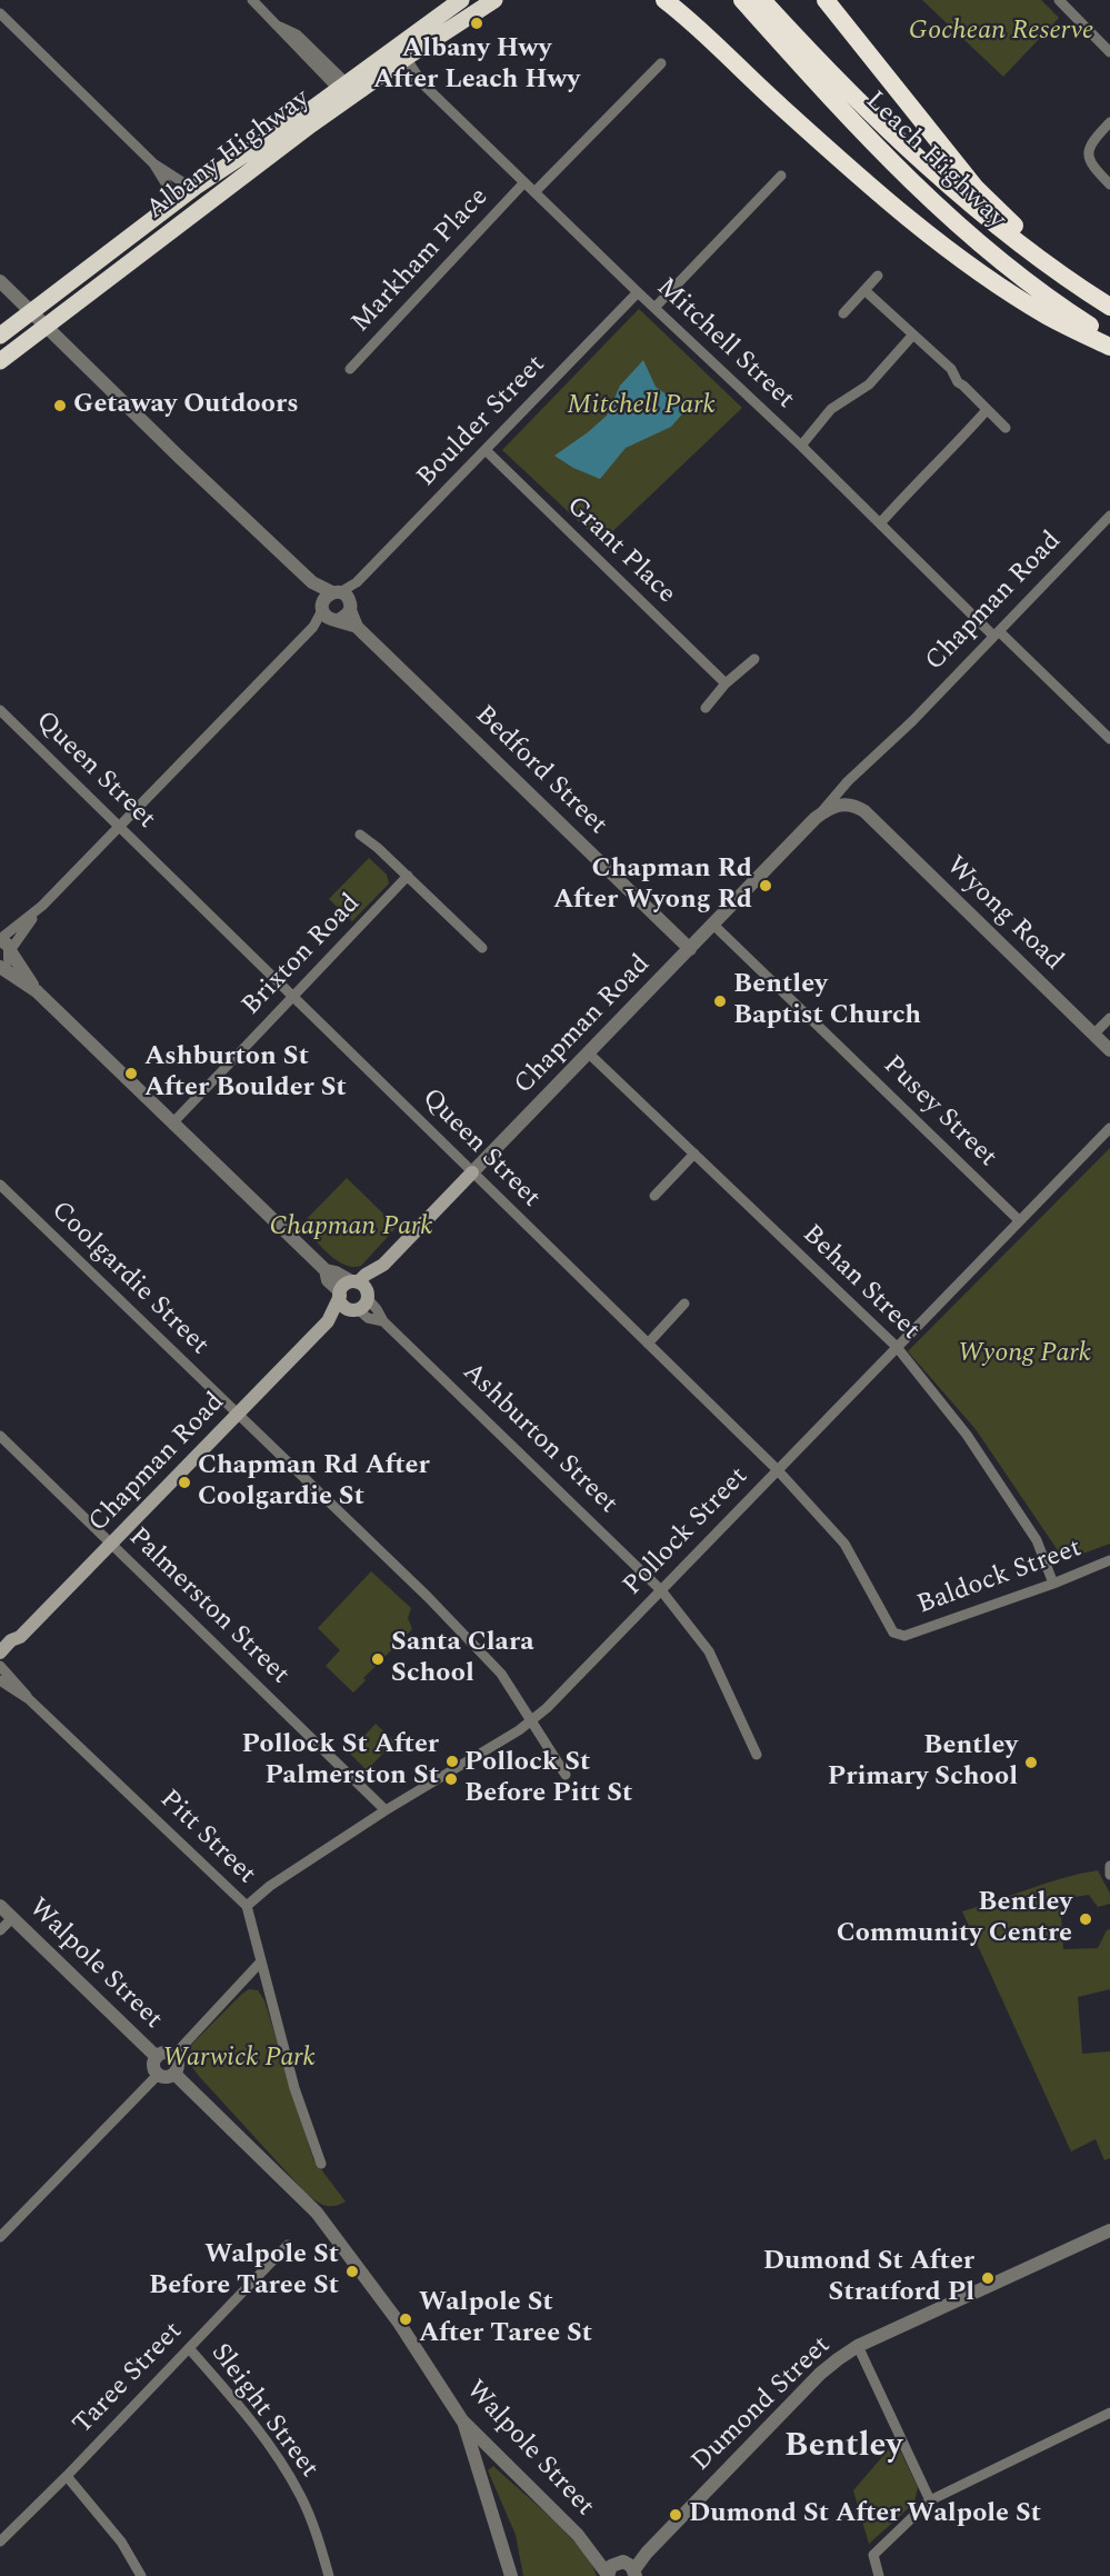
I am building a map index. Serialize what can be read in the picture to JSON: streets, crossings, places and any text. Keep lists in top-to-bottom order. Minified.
{"streets":{"highway":["Albany Highway","Leach Highway"],"main road":["Chapman Road"],"street":["Markham Place","Mitchell Street","Boulder Street","Grant Place","Queen Street","Bedford Street","Wyong Road","Brixton Road","Pusey Street","Coolgardie Street","Behan Street","Ashburton Street","Pollock Street","Baldock Street","Palmerston Street","Pitt Street","Walpole Street","Taree Street","Dumond Street","Sleight Street"]},"crossings":[["Albany Highway","Mitchell Street"],["Markham Place","Mitchell Street"],["Mitchell Street","Boulder Street"],["Mitchell Street","Chapman Road"],["Boulder Street","Grant Place"],["Boulder Street","Queen Street"],["Boulder Street","Bedford Street"],["Chapman Road","Queen Street"],["Chapman Road","Bedford Street"],["Chapman Road","Wyong Road"],["Chapman Road","Pusey Street"],["Chapman Road","Coolgardie Street"],["Chapman Road","Behan Street"],["Chapman Road","Ashburton Street"],["Chapman Road","Palmerston Street"],["Chapman Road","Pitt Street"],["Queen Street","Brixton Road"],["Queen Street","Pollock Street"],["Queen Street","Baldock Street"],["Brixton Road","Ashburton Street"],["Pusey Street","Pollock Street"],["Coolgardie Street","Pollock Street"],["Behan Street","Pollock Street"],["Behan Street","Baldock Street"],["Ashburton Street","Pollock Street"],["Pollock Street","Palmerston Street"],["Pollock Street","Pitt Street"],["Walpole Street","Dumond Street"],["Taree Street","Sleight Street"]],"districts":["Bentley"],"parks":["Gochean Reserve","Mitchell Park","Chapman Park","Wyong Park","Warwick Park"],"places":["Albany Hwy After Leach Hwy","Getaway Outdoors","Chapman Rd After Wyong Rd","Bentley Baptist Church","Ashburton St After Boulder St","Chapman Rd After Coolgardie St","Santa Clara School","Pollock St After Palmerston St","Bentley Primary School","Pollock St Before Pitt St","Bentley Community Centre","Walpole St Before Taree St","Dumond St After Stratford Pl","Walpole St After Taree St","Dumond St After Walpole St"]}
